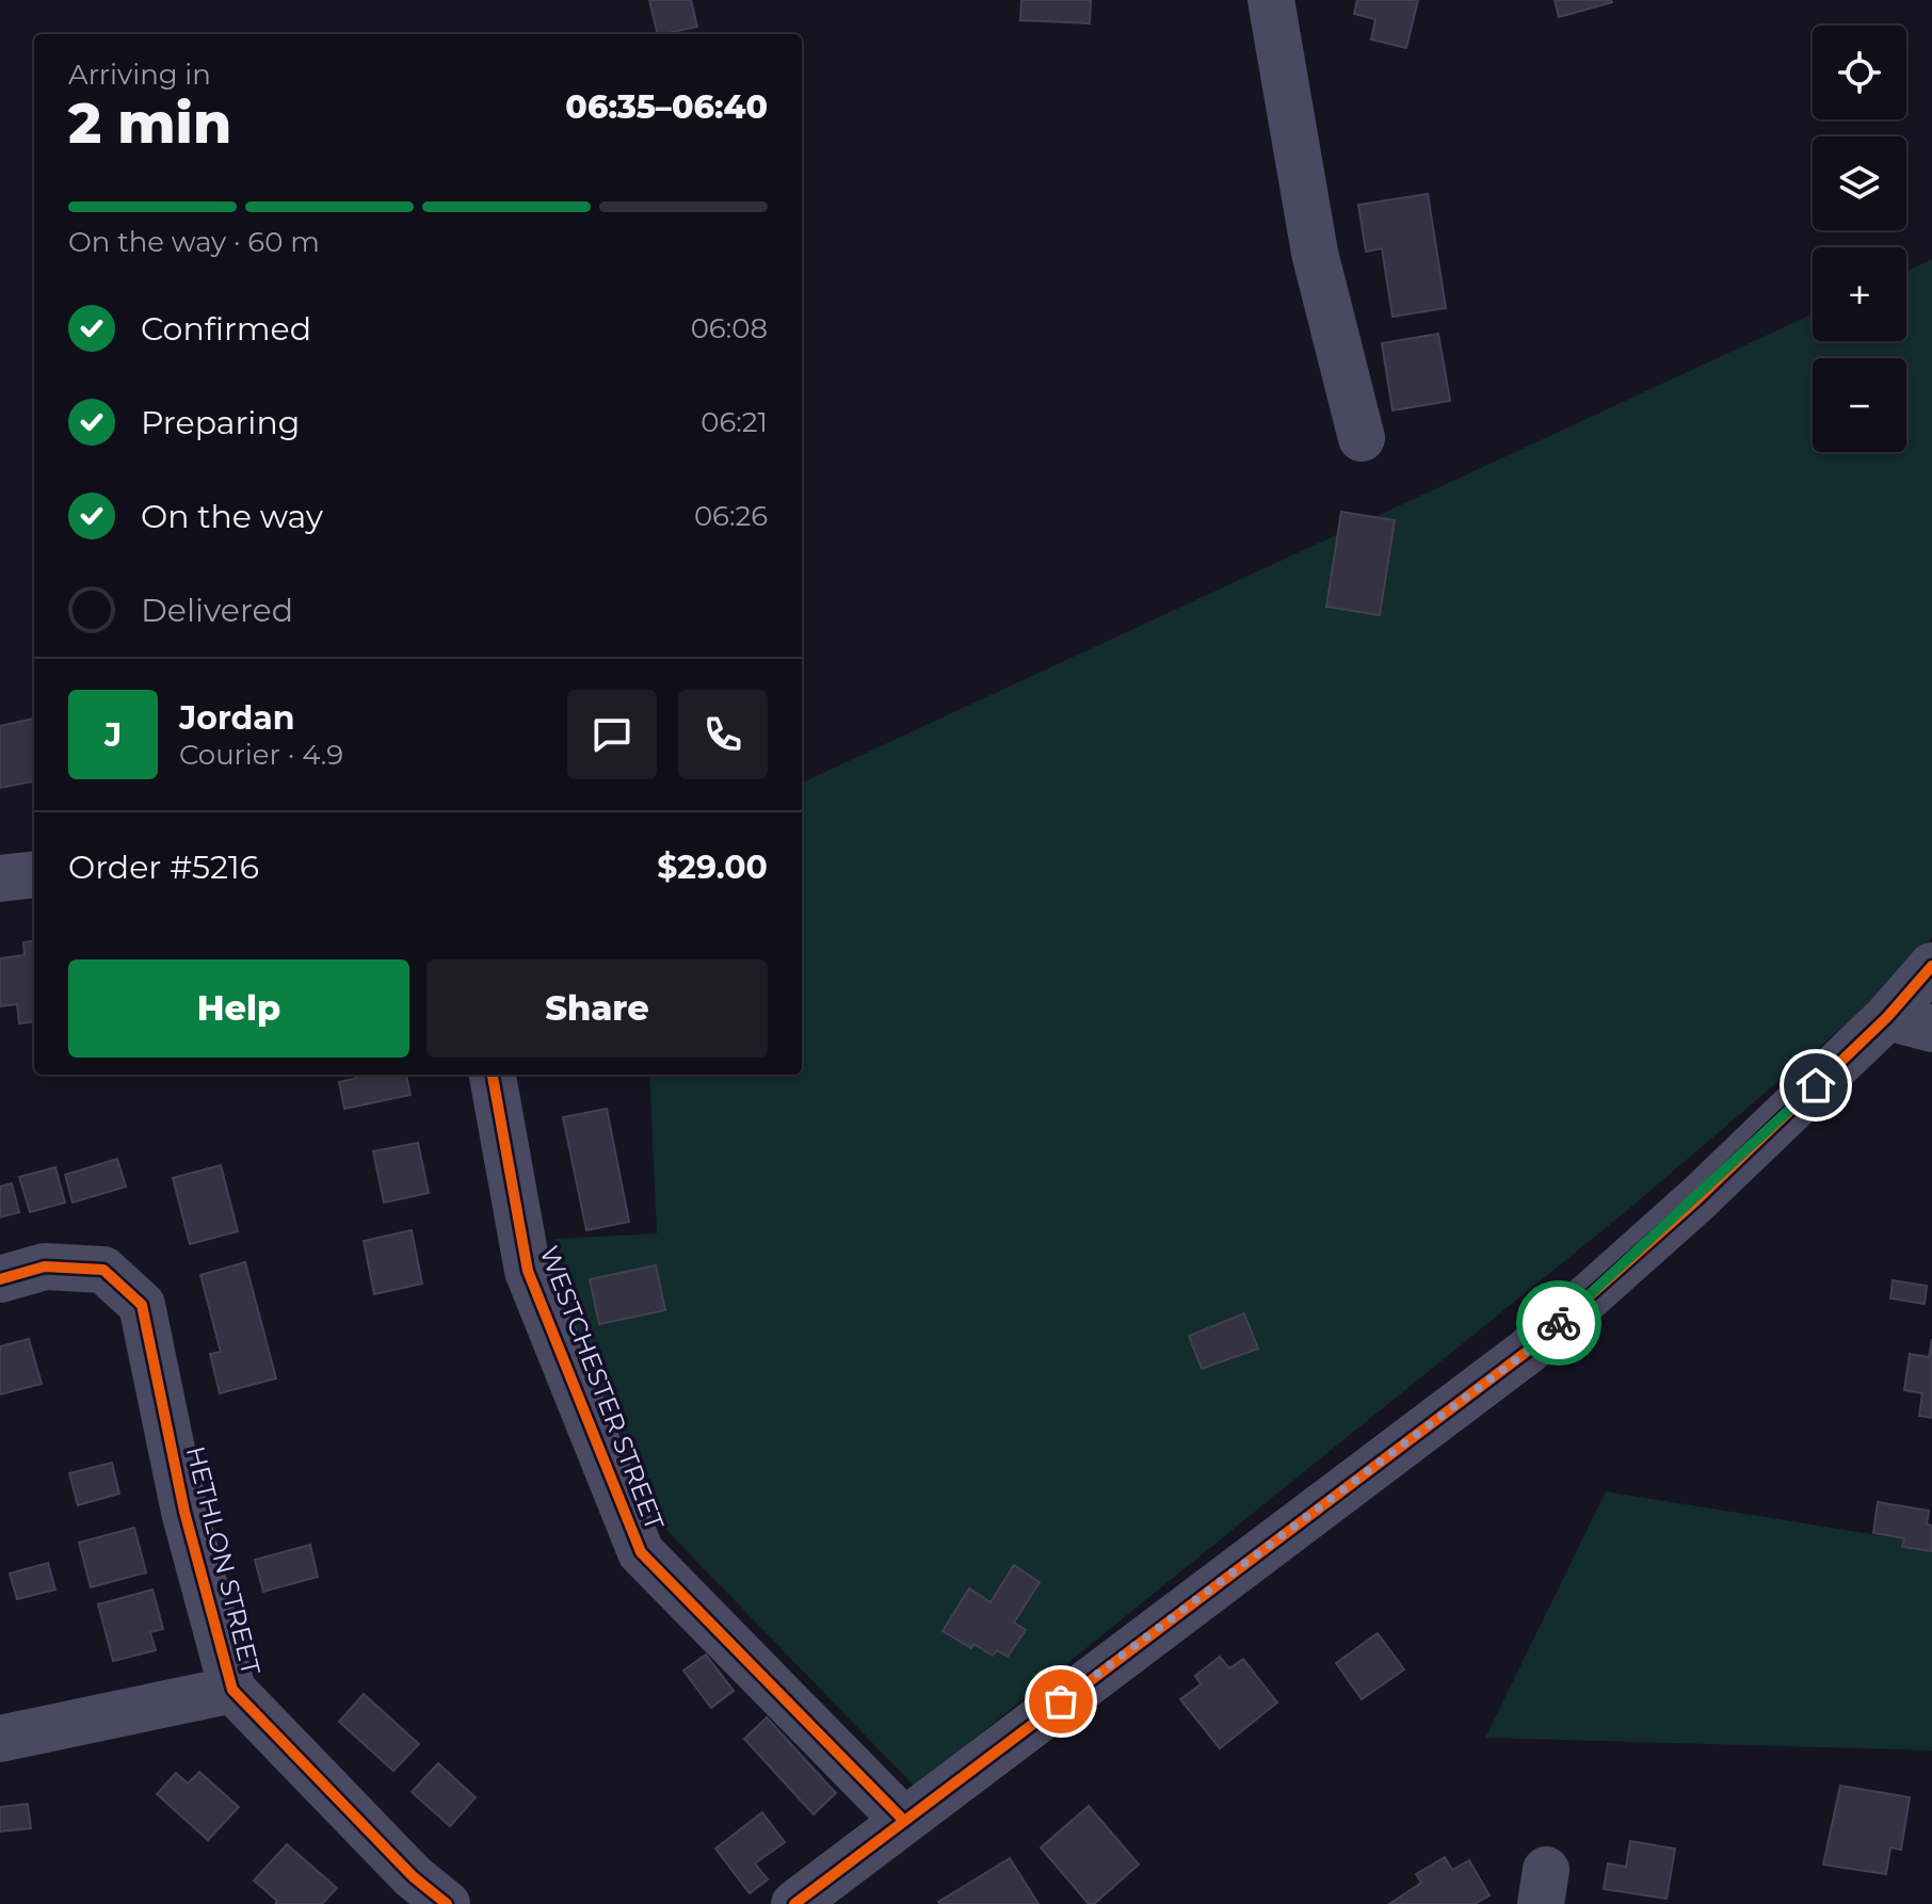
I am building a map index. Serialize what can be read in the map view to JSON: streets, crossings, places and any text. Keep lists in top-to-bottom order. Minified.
{"streets":{"street":["WESTCHESTER STREET","HETHLON STREET"]},"page":{"map_buttons":["+","−"],"heading":["2 min","Arriving in","06:35–06:40"],"panel":["Jordan","Courier · 4.9","Order #5216","$29.00"],"bar":"On the way · 60 m","list":[["Confirmed","06:08"],["Preparing","06:21"],["On the way","06:26"],"Delivered"],"round":"J","buttons":["Help","Share"]}}
